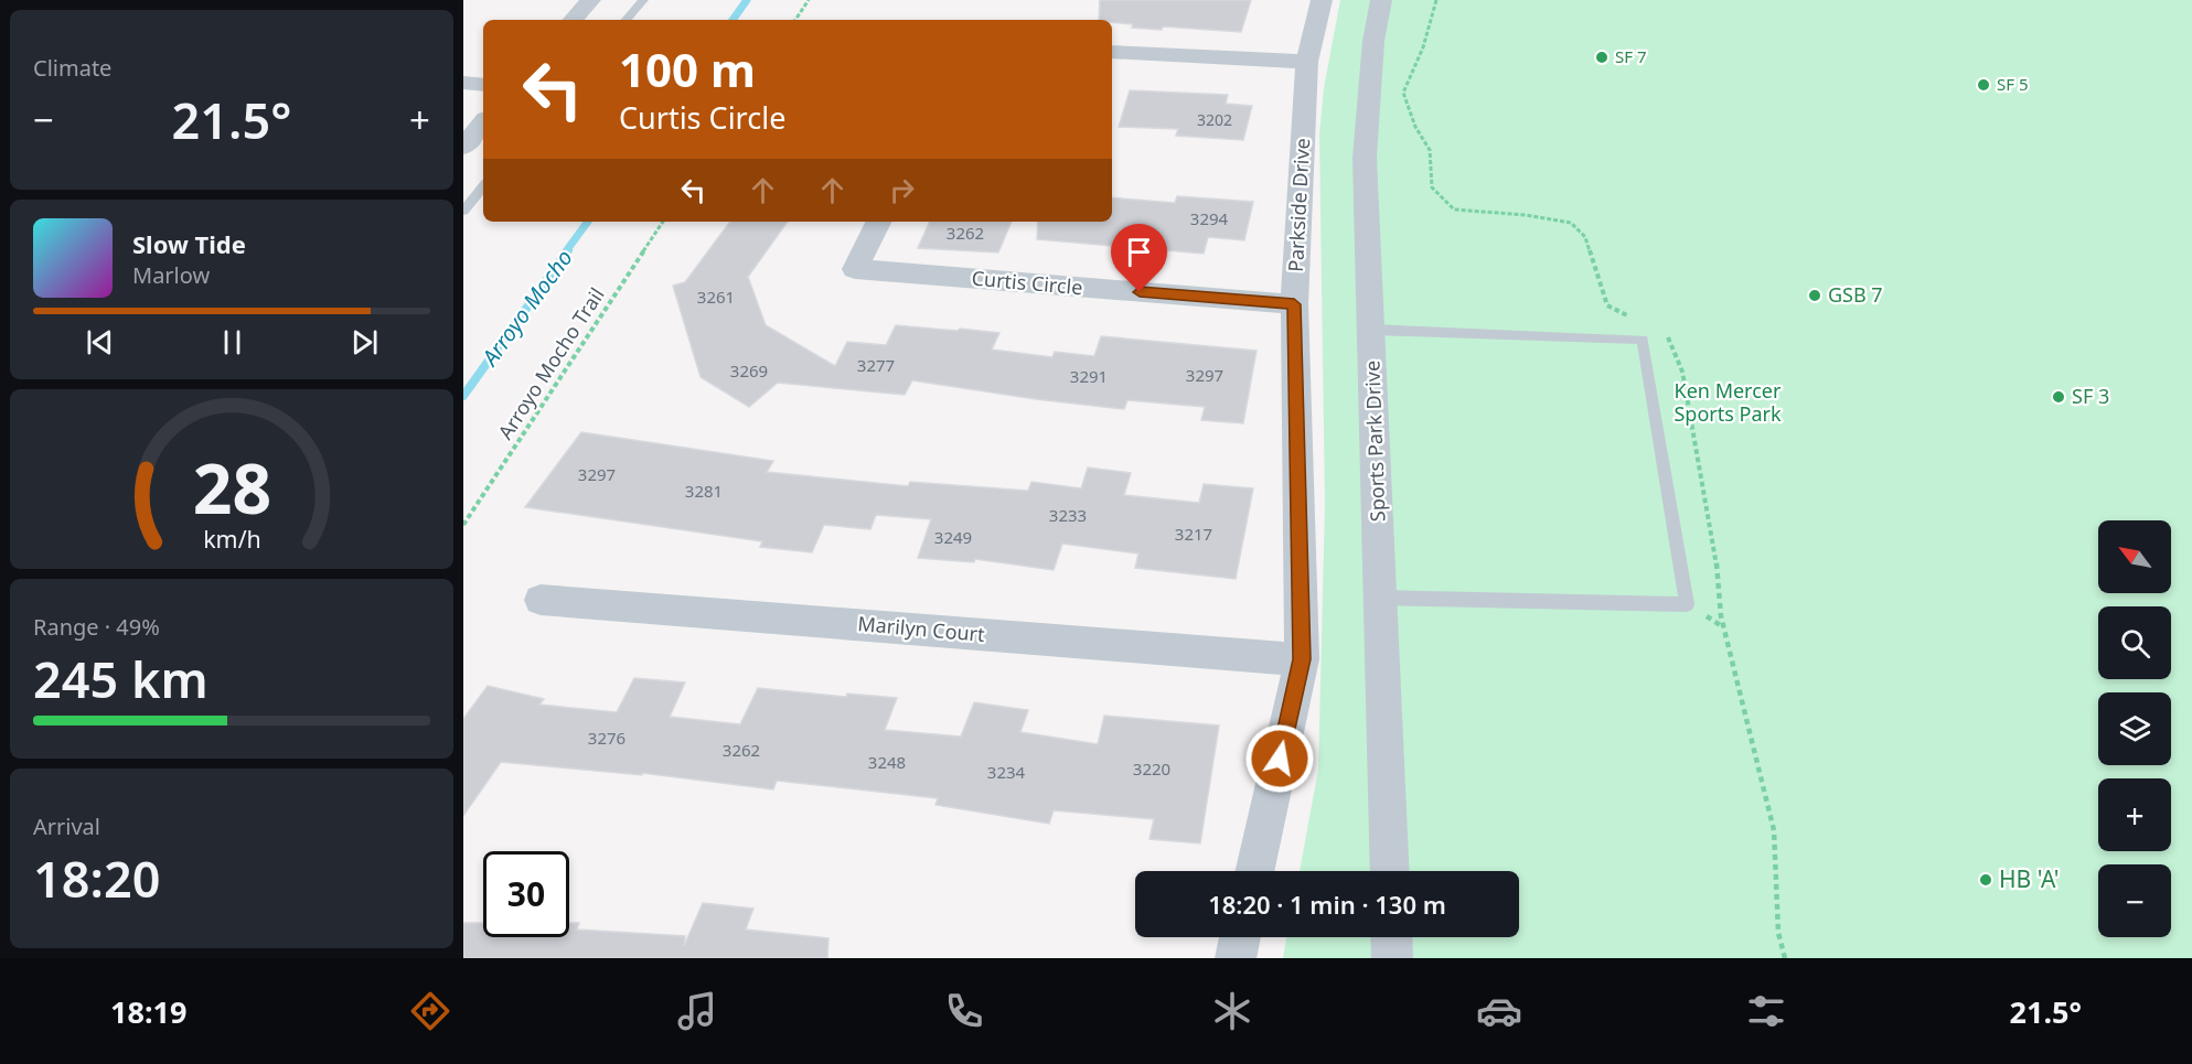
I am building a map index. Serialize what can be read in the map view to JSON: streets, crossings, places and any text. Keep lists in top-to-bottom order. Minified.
{"streets":{"street":["Parkside Drive","Curtis Circle","Sports Park Drive","Marilyn Court"],"path":["Arroyo Mocho Trail"]},"crossings":[["Parkside Drive","Curtis Circle"],["Parkside Drive","Marilyn Court"]],"water":["Arroyo Mocho"],"parks":["Ken Mercer Sports Park"],"places":["SF 7","SF 5","GSB 7","SF 3","HB 'A'"],"house_numbers":["3202","3294","3262","3261","3277","3269","3297","3291","3297","3281","3233","3217","3249","3276","3262","3248","3220","3234"],"north":"top left","page":{"tile":["Climate",["Range · 49%","245 km"],["Arrival","18:20"]],"turn":["100 m","Curtis Circle"],"heat":["−","21.5°","+"],"song":["Slow Tide","Marlow"],"map_buttons":["+","−"],"limit":"30","trip":"18:20 · 1 min · 130 m","tabs":["18:19","21.5°"],"gauge":["28","km/h"]}}
